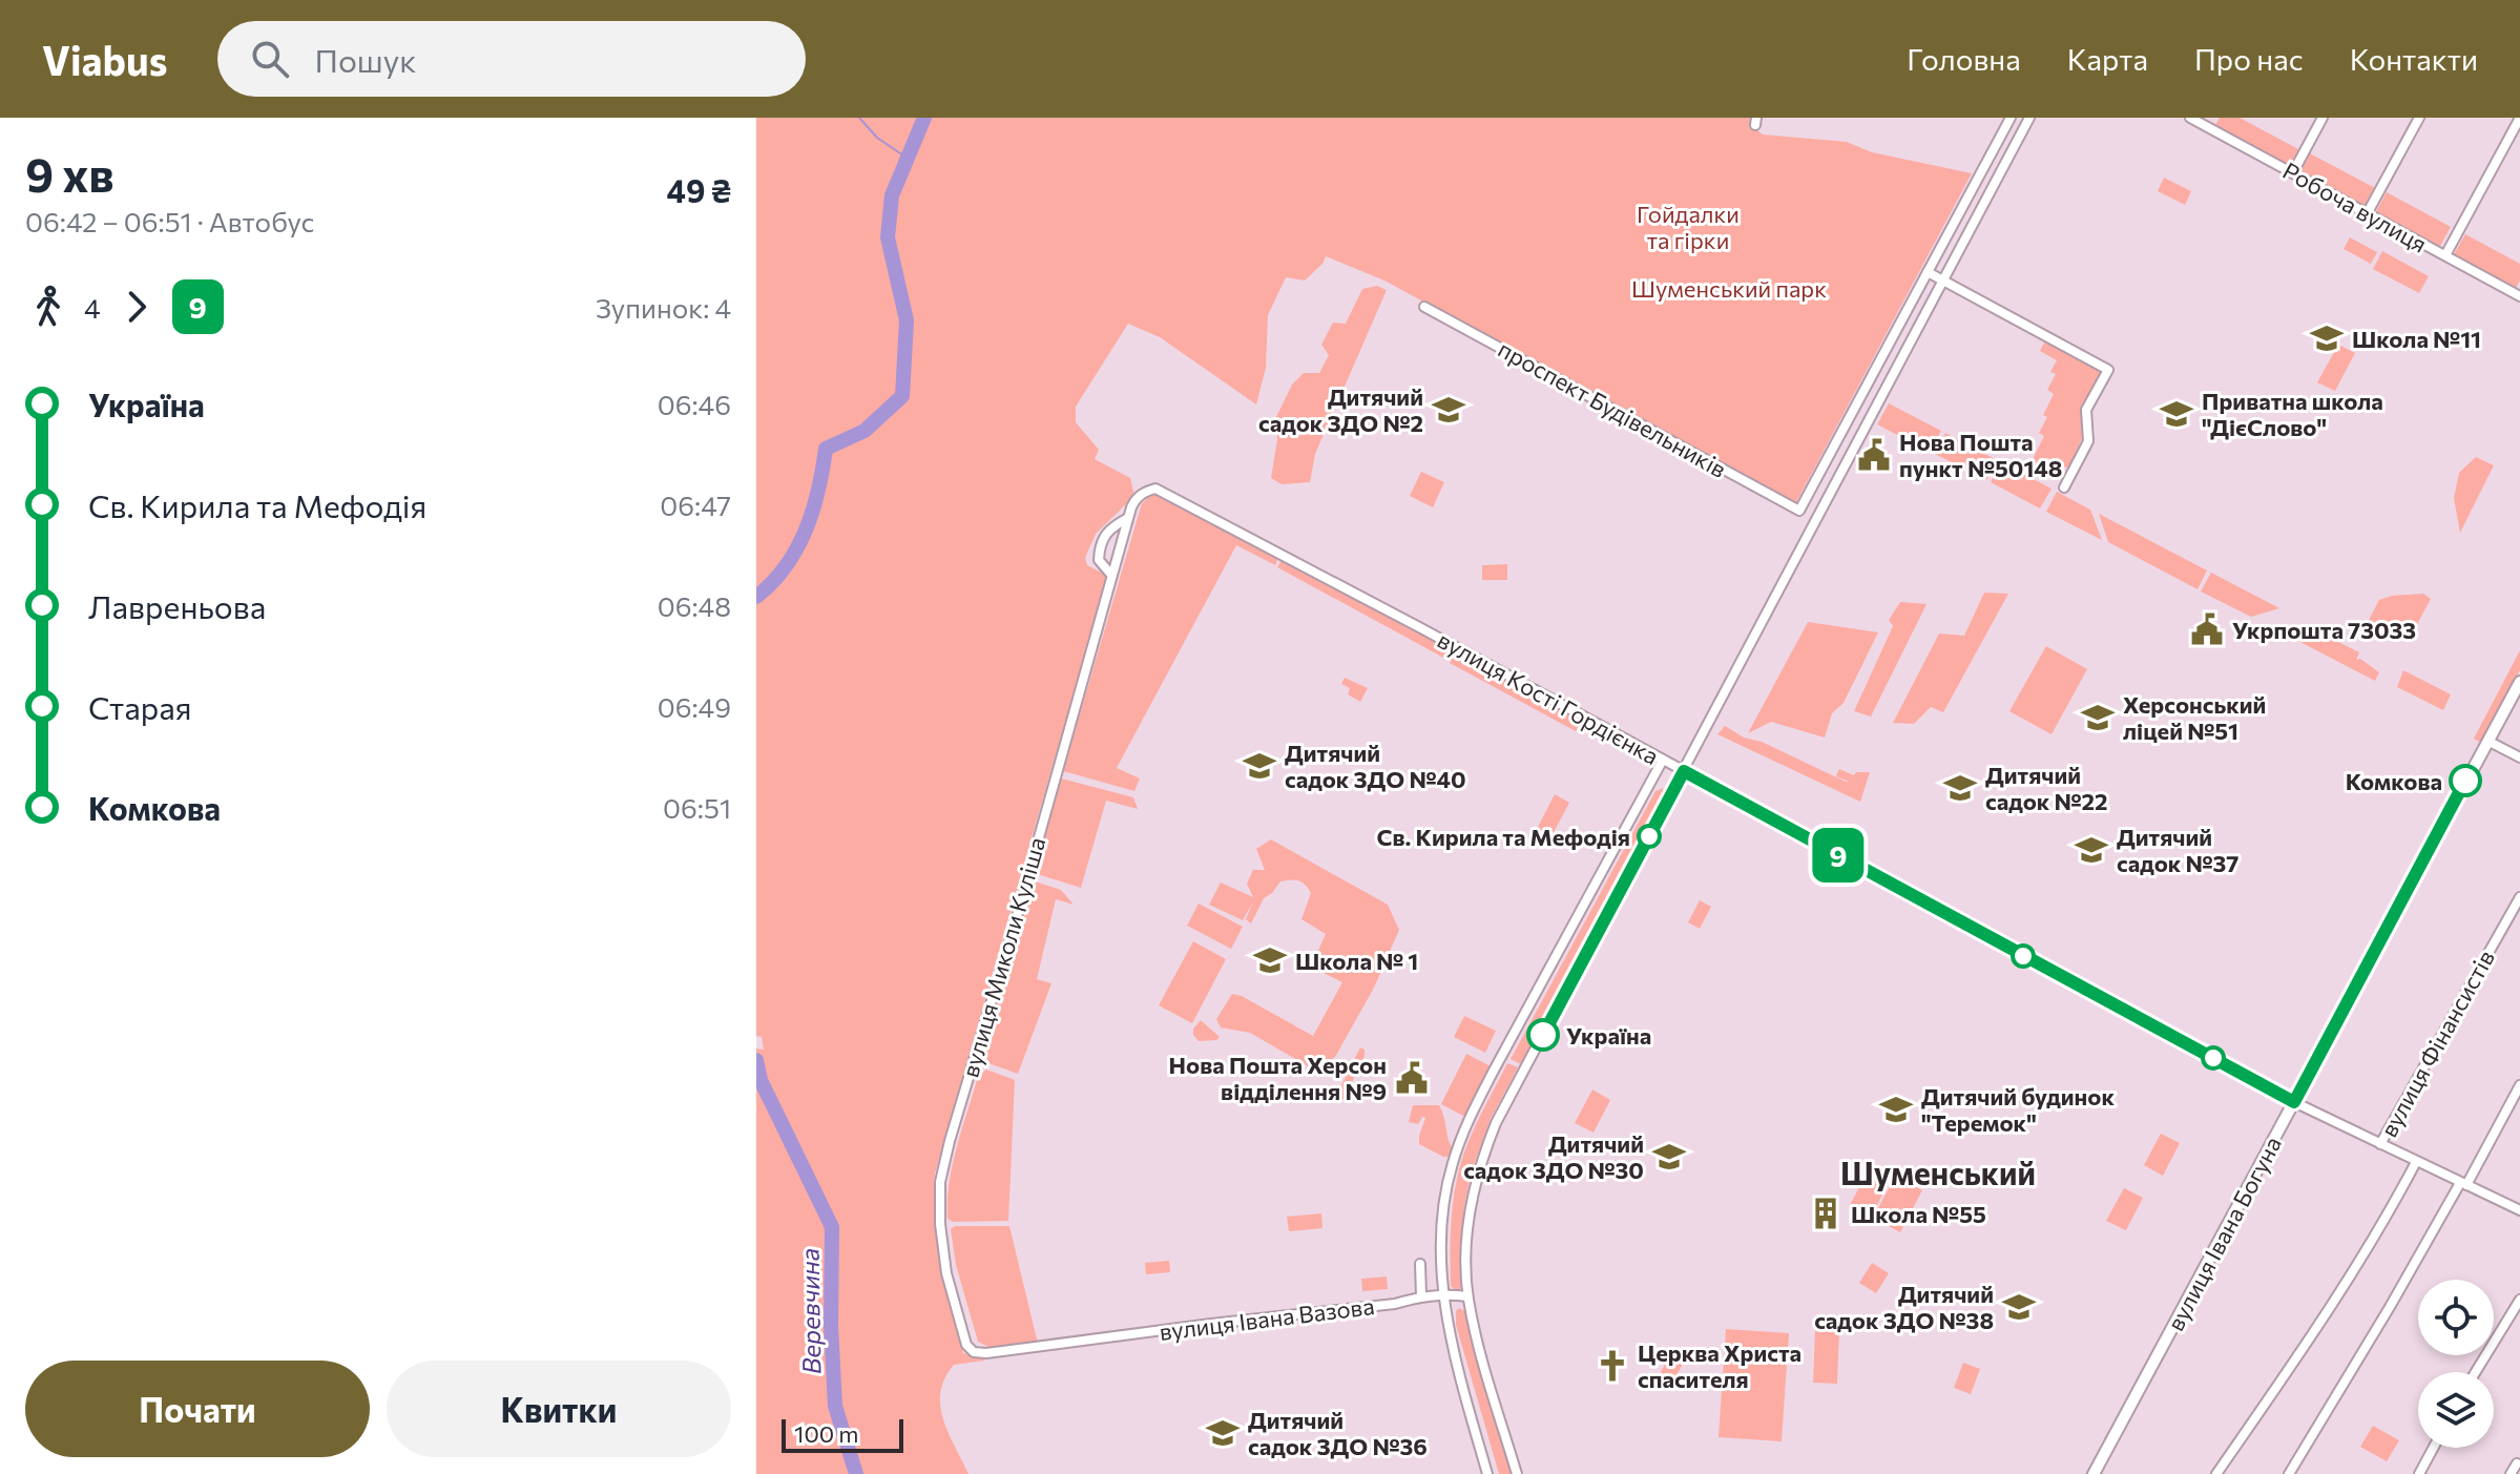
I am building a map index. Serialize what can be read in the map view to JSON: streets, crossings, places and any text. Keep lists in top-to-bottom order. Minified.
{"streets":{"street":["Робоча вулиця","проспект Будівельників","вулиця Кості Гордієнка","вулиця Миколи Куліша","вулиця Фінансистів","вулиця Івана Богуна","вулиця Івана Вазова"]},"crossings":[["вулиця Кості Гордієнка","вулиця Миколи Куліша"],["вулиця Кості Гордієнка","вулиця Фінансистів"],["вулиця Кості Гордієнка","вулиця Івана Богуна"],["вулиця Миколи Куліша","вулиця Івана Вазова"]],"districts":["Шуменський"],"water":["Веревчина"],"parks":["Гойдалки та гірки","Шуменський парк"],"places":{"school or university":["Школа №11","Дитячий садок ЗДО №2","Приватна школа \"ДієСлово\"","Херсонський ліцей №51","Дитячий садок ЗДО №40","Дитячий садок №22","Дитячий садок №37","Школа № 1","Дитячий будинок \"Теремок\"","Дитячий садок ЗДО №30","Дитячий садок ЗДО №38","Дитячий садок ЗДО №36"],"public building":["Нова Пошта пункт №50148","Укрпошта 73033","Нова Пошта Херсон відділення №9"],"other":["Комкова","Св. Кирила та Мефодія","Україна"],"building":["Школа №55"],"church":["Церква Христа спасителя"]},"lines":["bus line 9"],"scale_bar":"100 m","page":{"header":"Viabus","search":"Пошук","nav":["Головна","Карта","Про нас","Контакти"],"heading":["9 хв","06:42 – 06:51 · Автобус","49 ₴"],"on_map":"9","legs":["4","9","Зупинок: 4"],"list":[{"name":"Україна","value":"06:46"},{"name":"Св. Кирила та Мефодія","value":"06:47"},{"name":"Лавреньова","value":"06:48"},{"name":"Старая","value":"06:49"},{"name":"Комкова","value":"06:51"}],"buttons":["Почати","Квитки"],"scale":"100 m"}}
